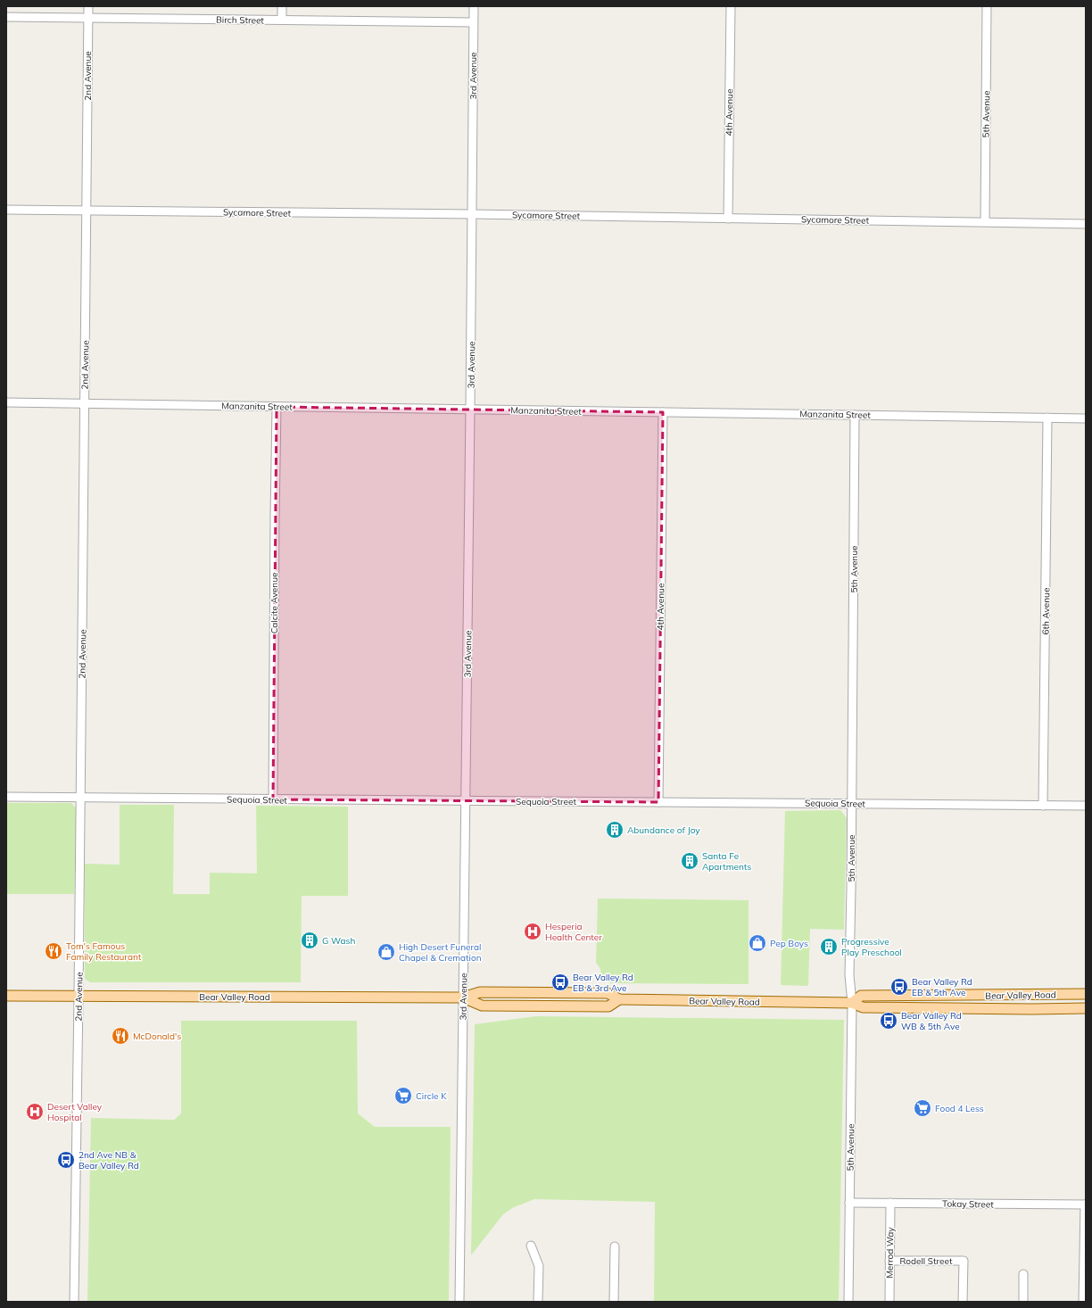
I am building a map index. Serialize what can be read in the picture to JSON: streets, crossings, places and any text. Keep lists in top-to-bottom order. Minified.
{"streets":{"main road":["Bear Valley Road"],"street":["Birch Street","2nd Avenue","3rd Avenue","4th Avenue","5th Avenue","Sycamore Street","Manzanita Street","Calcite Avenue","6th Avenue","Sequoia Street","Tokay Street","Merrod Way","Rodell Street"]},"crossings":[["Birch Street","2nd Avenue"],["Birch Street","3rd Avenue"],["2nd Avenue","Sycamore Street"],["2nd Avenue","Manzanita Street"],["2nd Avenue","Sequoia Street"],["2nd Avenue","Bear Valley Road"],["3rd Avenue","Sycamore Street"],["3rd Avenue","Manzanita Street"],["3rd Avenue","Sequoia Street"],["3rd Avenue","Bear Valley Road"],["4th Avenue","Sycamore Street"],["4th Avenue","Manzanita Street"],["4th Avenue","Sequoia Street"],["5th Avenue","Sycamore Street"],["5th Avenue","Manzanita Street"],["5th Avenue","Sequoia Street"],["5th Avenue","Bear Valley Road"],["5th Avenue","Tokay Street"],["Manzanita Street","Calcite Avenue"],["Manzanita Street","6th Avenue"],["Calcite Avenue","Sequoia Street"],["6th Avenue","Sequoia Street"],["Tokay Street","Merrod Way"],["Merrod Way","Rodell Street"]],"places":{"building":["Abundance of Joy","Santa Fe Apartments","G Wash","Progressive Play Preschool"],"hospital":["Hesperia Health Center","Desert Valley Hospital"],"shop":["Pep Boys","High Desert Funeral Chapel & Cremation"],"restaurant":["Tom's Famous Family Restaurant","McDonald's"],"bus stop":["Bear Valley Rd EB & 3rd Ave","Bear Valley Rd EB & 5th Ave","Bear Valley Rd WB & 5th Ave","2nd Ave NB & Bear Valley Rd"],"supermarket":["Circle K","Food 4 Less"]}}
